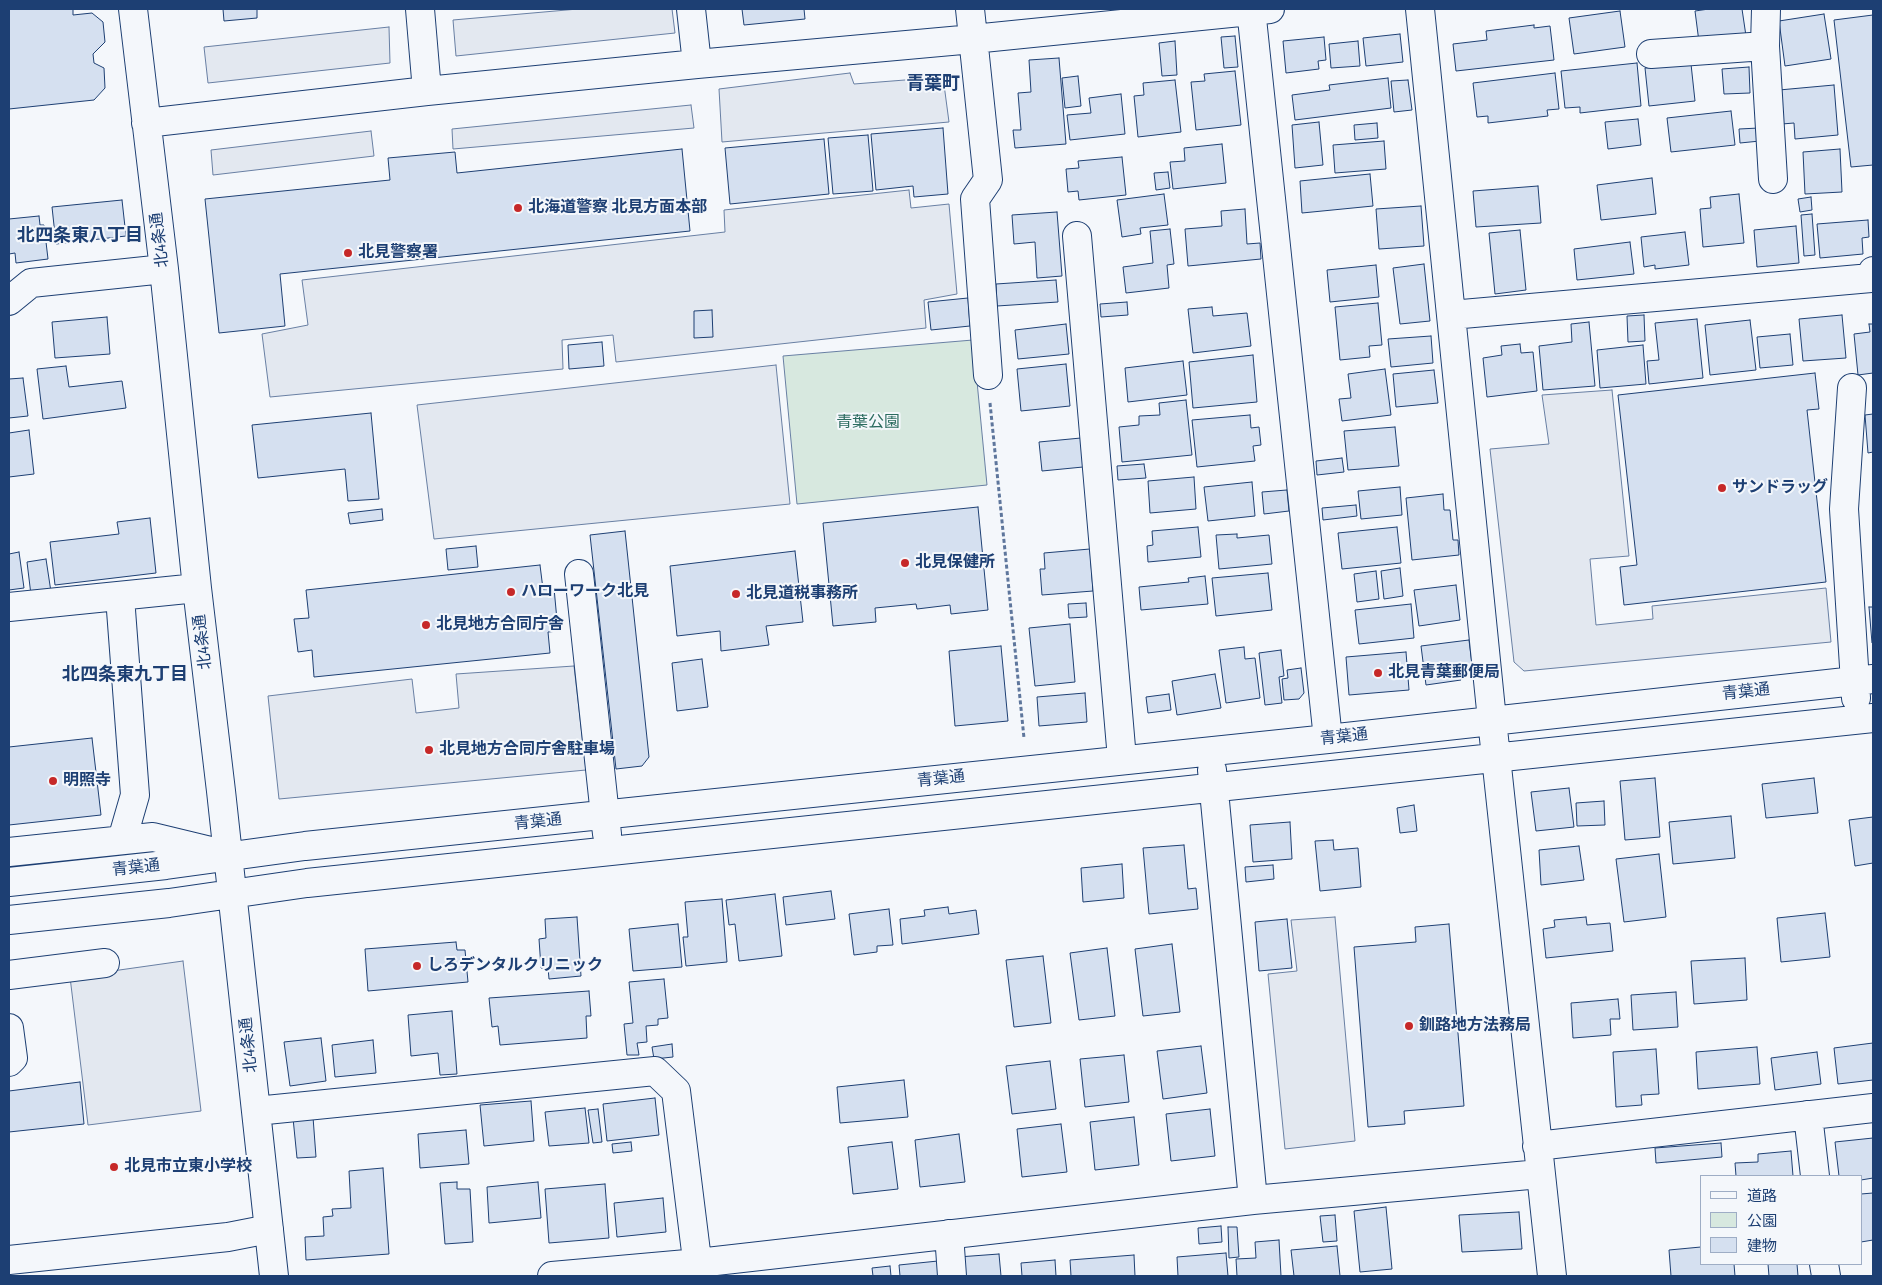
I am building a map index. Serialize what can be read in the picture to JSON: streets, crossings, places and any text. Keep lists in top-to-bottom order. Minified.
{"streets":{"street":["北4条通","青葉通"]},"crossings":[["北4条通","青葉通"]],"districts":["青葉町","北四条東八丁目","北四条東九丁目"],"parks":["青葉公園"],"places":["北海道警察 北見方面本部","北見警察署","サンドラッグ","北見保健所","ハローワーク北見","北見道税事務所","北見地方合同庁舎","北見青葉郵便局","北見地方合同庁舎駐車場","明照寺","しろデンタルクリニック","釧路地方法務局","北見市立東小学校"],"legend":["道路","公園","建物"]}
